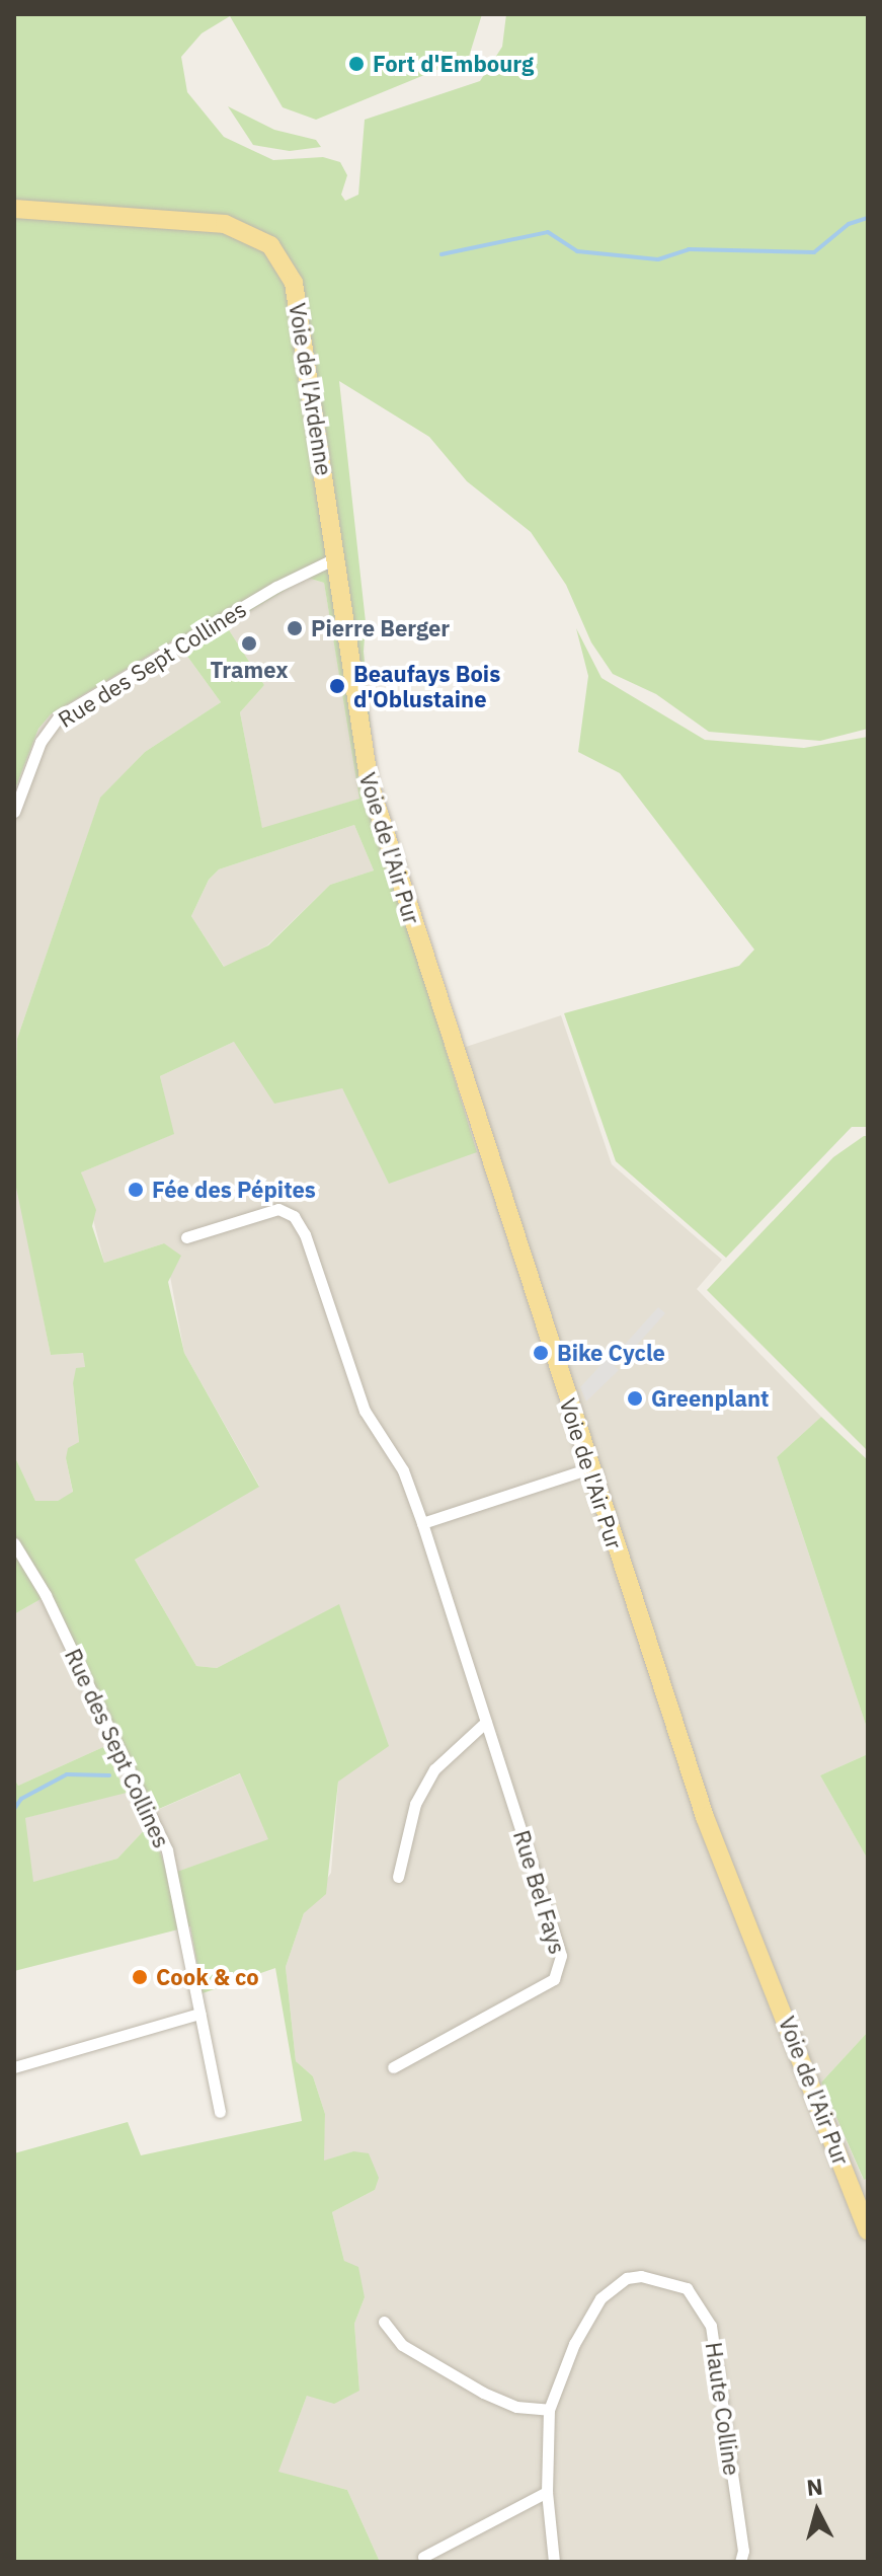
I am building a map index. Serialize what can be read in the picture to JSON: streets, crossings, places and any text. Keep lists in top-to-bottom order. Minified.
{"streets":{"main road":["Voie de l'Ardenne","Voie de l'Air Pur"],"street":["Rue des Sept Collines","Rue Bel Fays","Haute Colline"]},"crossings":[["Voie de l'Ardenne","Rue des Sept Collines"],["Voie de l'Ardenne","Voie de l'Air Pur"],["Rue des Sept Collines","Voie de l'Air Pur"]],"places":["Fort d'Embourg","Pierre Berger","Tramex","Beaufays Bois d'Oblustaine","Fée des Pépites","Bike Cycle","Greenplant","Cook & co"],"north":"top"}
